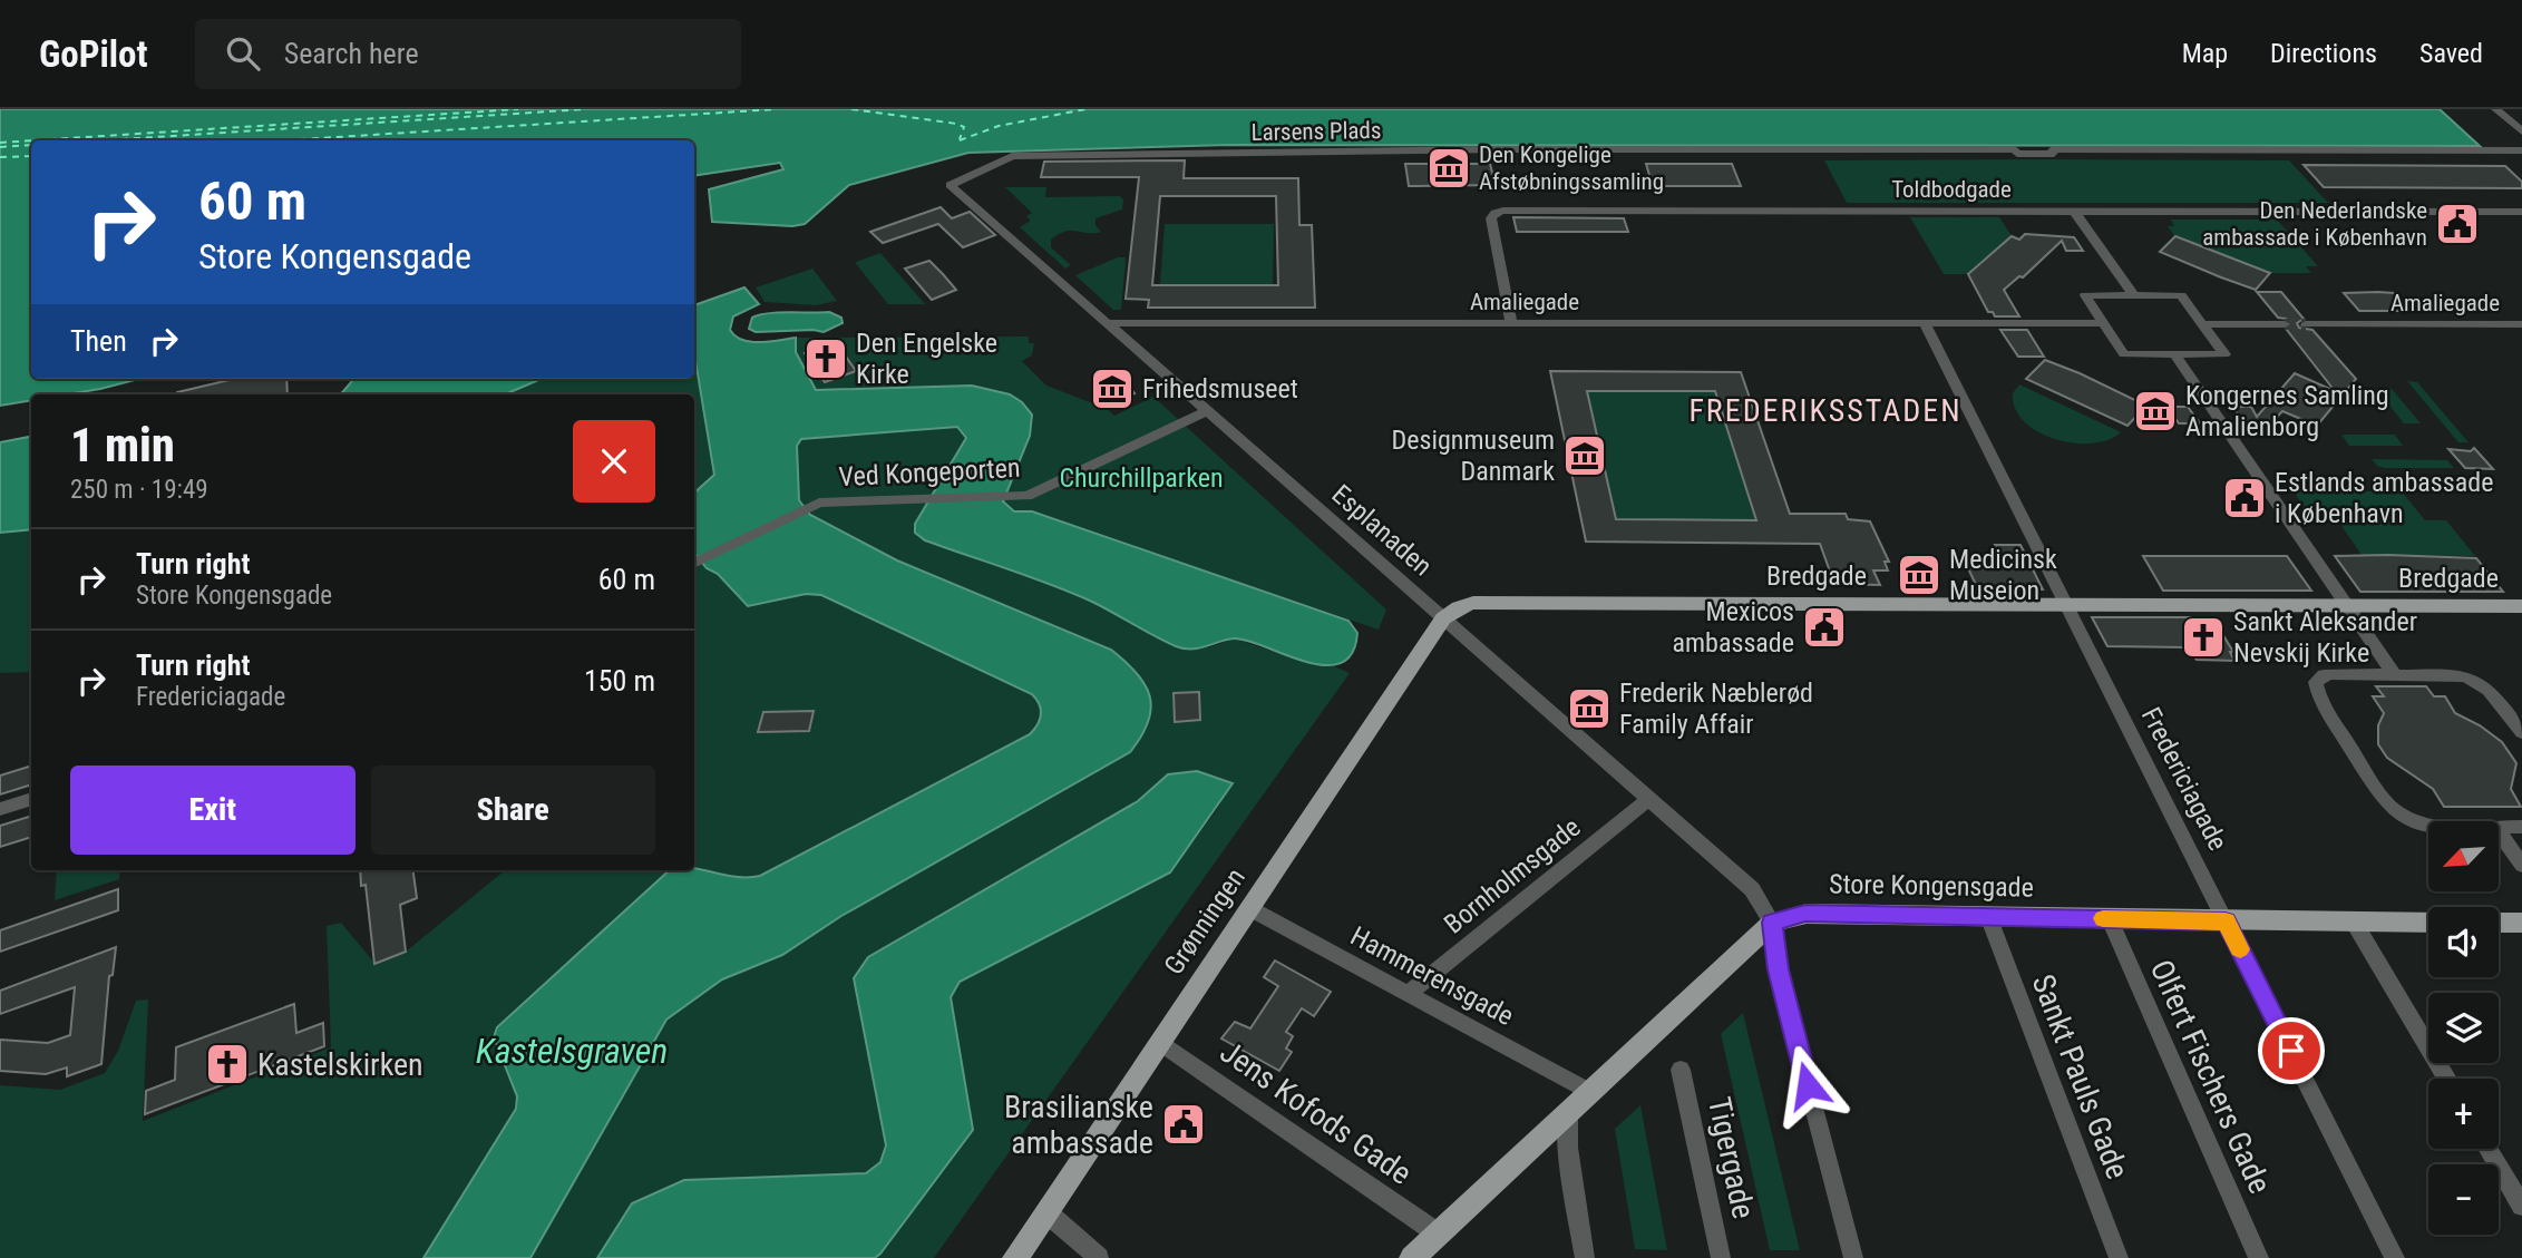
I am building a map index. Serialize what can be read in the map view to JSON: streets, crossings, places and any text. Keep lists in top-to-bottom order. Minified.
{"streets":{"main road":["Bredgade","Store Kongensgade","Grønningen"],"street":["Larsens Plads","Toldbodgade","Amaliegade","Ved Kongeporten","Esplanaden","Fredericiagade","Bornholmsgade","Hammerensgade","Sankt Pauls Gade","Olfert Fischers Gade","Jens Kofods Gade","Tigergade"]},"crossings":[["Larsens Plads","Esplanaden"],["Toldbodgade","Amaliegade"],["Amaliegade","Esplanaden"],["Amaliegade","Fredericiagade"],["Ved Kongeporten","Esplanaden"],["Esplanaden","Bredgade"],["Esplanaden","Bornholmsgade"],["Esplanaden","Store Kongensgade"],["Esplanaden","Grønningen"],["Bredgade","Fredericiagade"],["Bredgade","Grønningen"],["Fredericiagade","Store Kongensgade"],["Bornholmsgade","Hammerensgade"],["Store Kongensgade","Hammerensgade"],["Store Kongensgade","Sankt Pauls Gade"],["Store Kongensgade","Olfert Fischers Gade"],["Store Kongensgade","Jens Kofods Gade"],["Grønningen","Hammerensgade"],["Grønningen","Jens Kofods Gade"]],"districts":["FREDERIKSSTADEN"],"water":["Kastelsgraven"],"parks":["Churchillparken"],"places":{"museum":["Den Kongelige Afstøbningssamling","Frihedsmuseet","Kongernes Samling Amalienborg","Designmuseum Danmark","Medicinsk Museion","Frederik Næblerød Family Affair"],"public building":["Den Nederlandske ambassade i København","Estlands ambassade i København","Mexicos ambassade","Brasilianske ambassade"],"church":["Den Engelske Kirke","Sankt Aleksander Nevskij Kirke","Kastelskirken"]},"north":"bottom left","page":{"header":"GoPilot","search":"Search here","nav":["Map","Directions","Saved"],"turn":["60 m","Store Kongensgade"],"then":"Then","heading":["1 min","250 m · 19:49"],"list":[{"name":"Turn right","note":"Store Kongensgade","value":"60 m"},{"name":"Turn right","note":"Fredericiagade","value":"150 m"}],"buttons":["Exit","Share"],"map_buttons":["+","−"]}}
